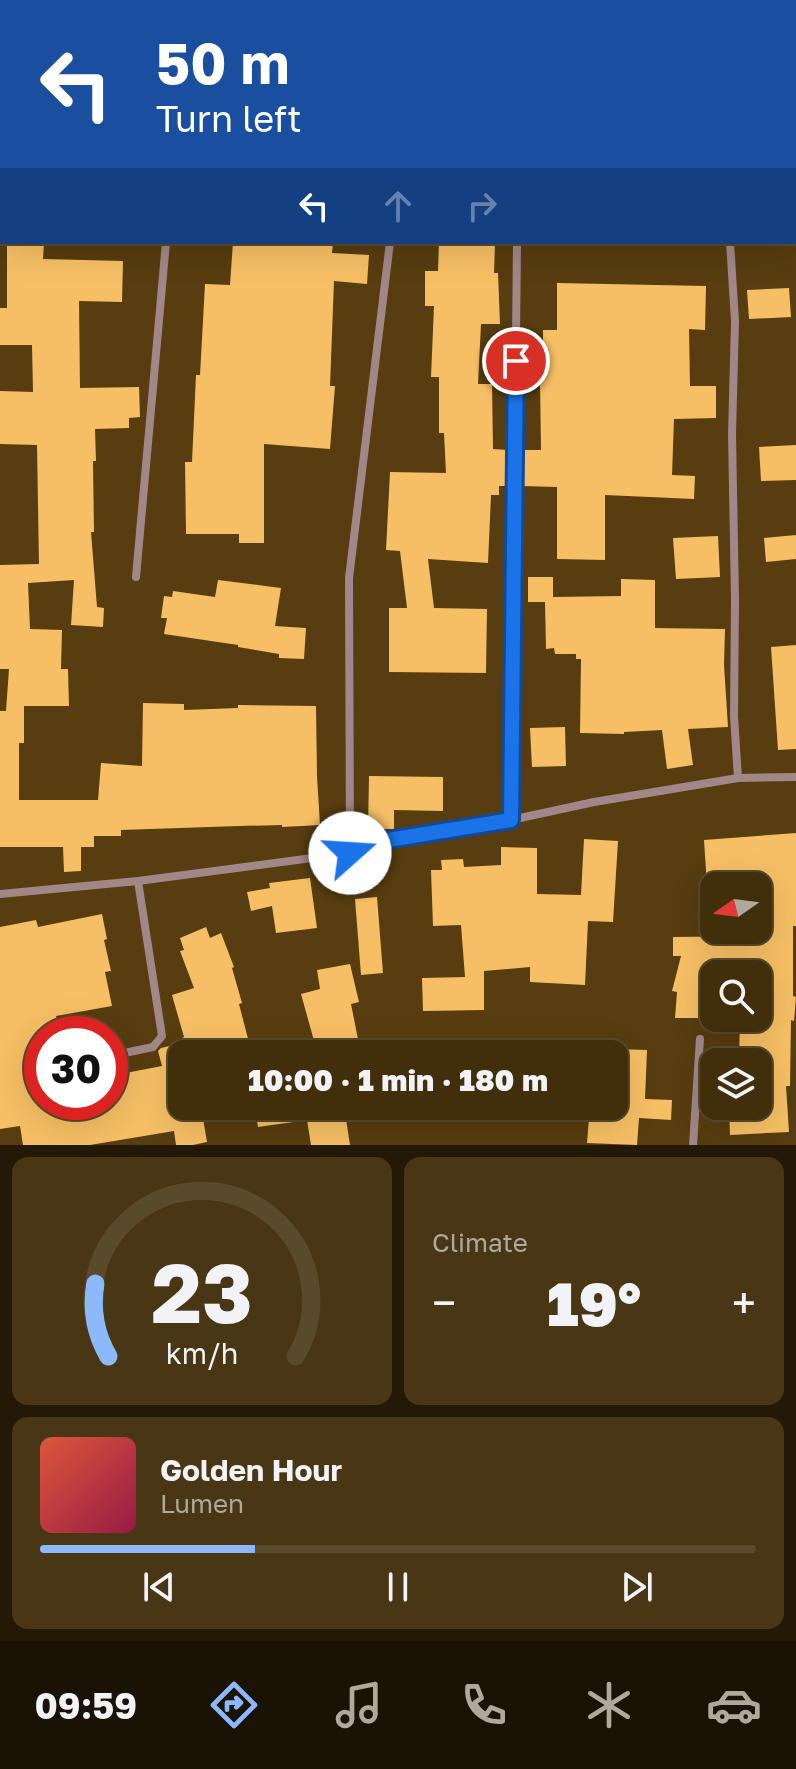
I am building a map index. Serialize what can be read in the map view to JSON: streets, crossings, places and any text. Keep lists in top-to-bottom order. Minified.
{"north":"left","page":{"turn":["50 m","Turn left"],"limit":"30","trip":"10:00 · 1 min · 180 m","tile":"Climate","heat":["−","19°","+"],"song":["Golden Hour","Lumen"],"tabs":"09:59","gauge":["23","km/h"]}}
